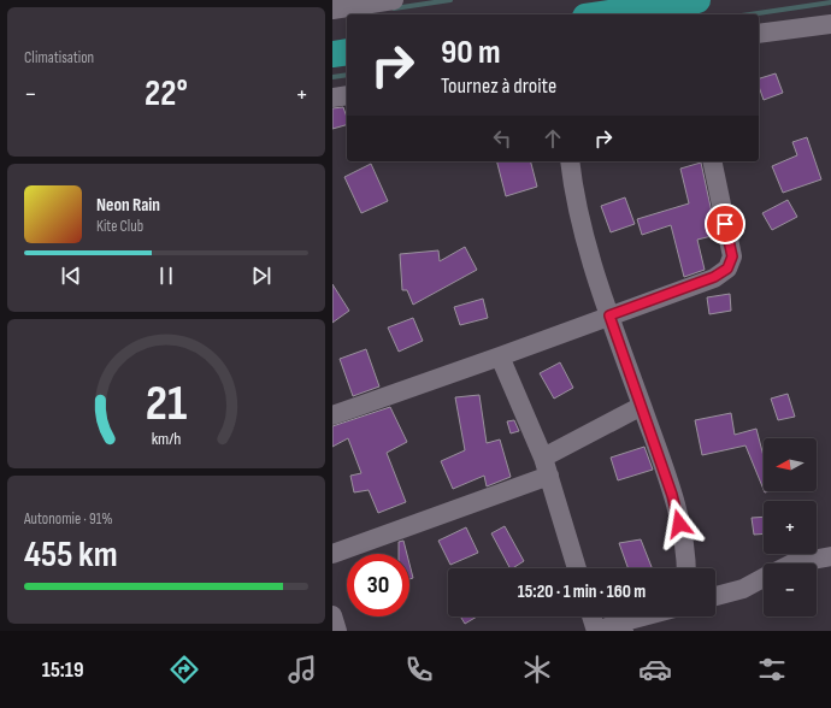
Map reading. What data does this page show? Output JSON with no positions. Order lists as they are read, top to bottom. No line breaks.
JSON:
{"north":"left","page":{"tile":["Climatisation",["Autonomie · 91%","455 km"]],"turn":["90 m","Tournez à droite"],"heat":["−","22°","+"],"song":["Neon Rain","Kite Club"],"map_buttons":["+","−"],"limit":"30","trip":"15:20 · 1 min · 160 m","tabs":"15:19","gauge":["21","km/h"]}}
